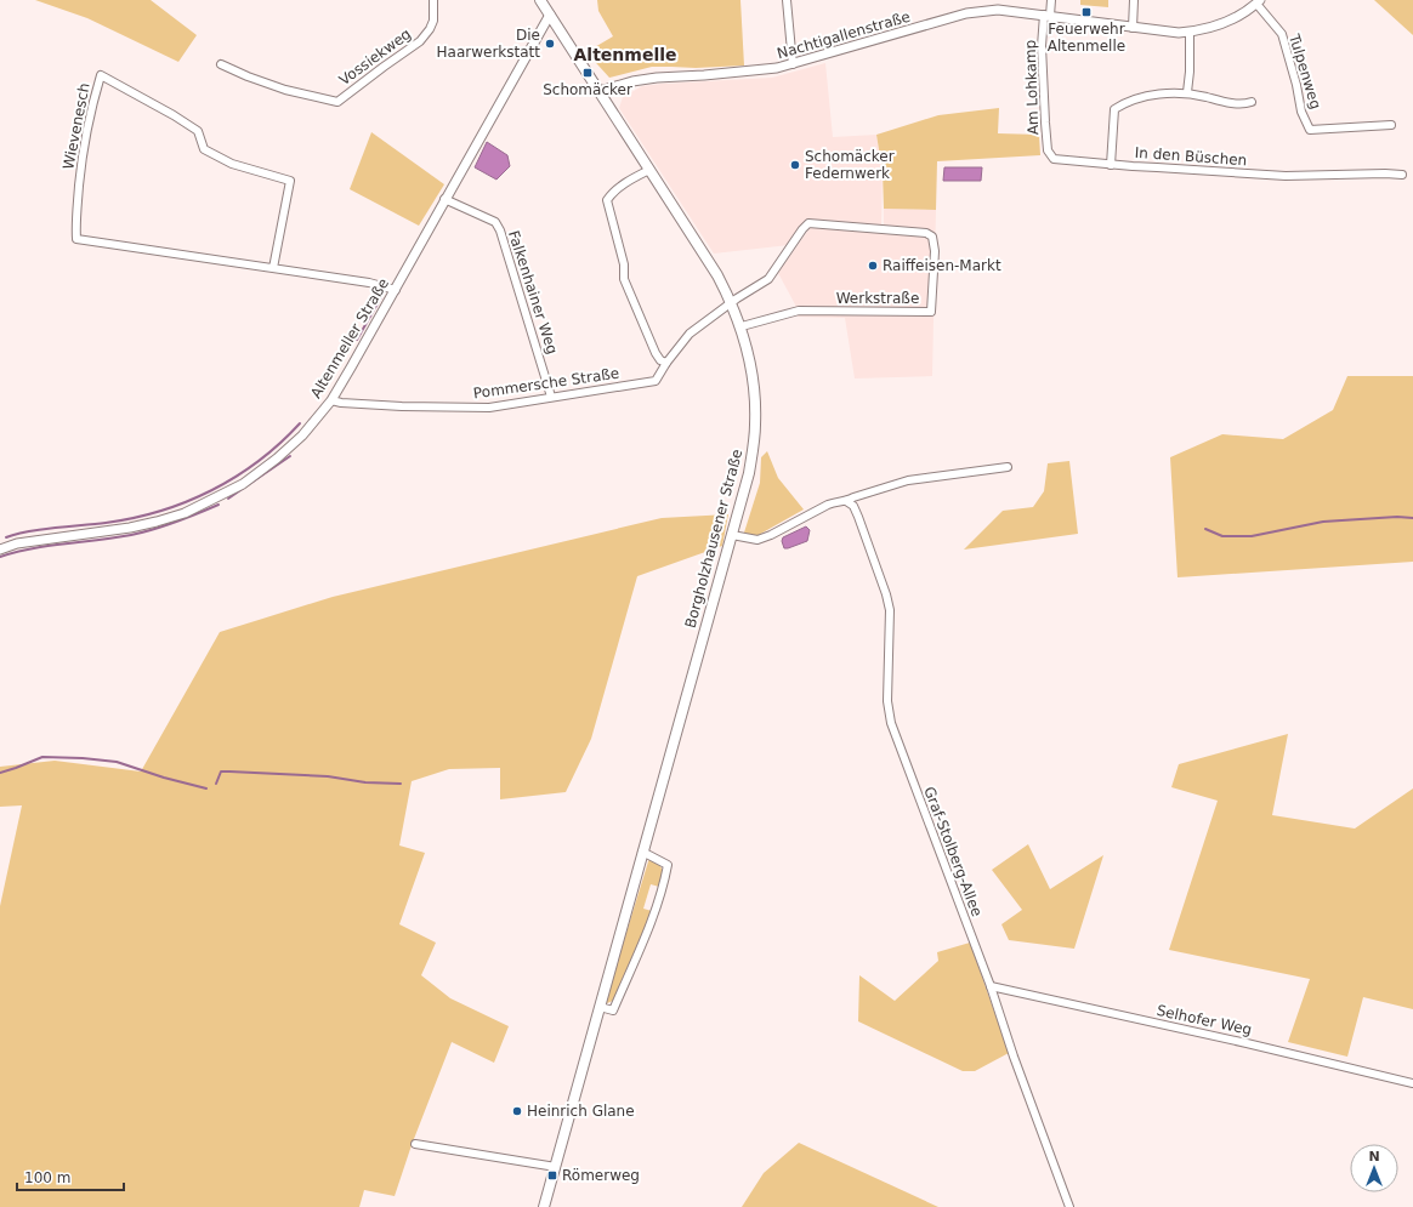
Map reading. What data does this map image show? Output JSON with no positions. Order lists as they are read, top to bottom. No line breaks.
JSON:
{"streets":{"main road":["Borgholzhausener Straße"],"street":["Nachtigallenstraße","Vossiekweg","Tulpenweg","Am Lohkamp","Wievenesch","In den Büschen","Falkenhainer Weg","Werkstraße","Altenmeller Straße","Pommersche Straße","Graf-Stolberg-Allee","Selhofer Weg"]},"crossings":[["Nachtigallenstraße","Tulpenweg"],["Nachtigallenstraße","Am Lohkamp"],["Nachtigallenstraße","Borgholzhausener Straße"],["Am Lohkamp","In den Büschen"],["Wievenesch","Altenmeller Straße"],["Falkenhainer Weg","Altenmeller Straße"],["Falkenhainer Weg","Pommersche Straße"],["Werkstraße","Pommersche Straße"],["Werkstraße","Borgholzhausener Straße"],["Altenmeller Straße","Pommersche Straße"],["Altenmeller Straße","Borgholzhausener Straße"],["Pommersche Straße","Borgholzhausener Straße"],["Graf-Stolberg-Allee","Selhofer Weg"]],"districts":["Altenmelle"],"places":{"transit":["Feuerwehr Altenmelle","Schomäcker","Römerweg"],"other":["Die Haarwerkstatt","Schomäcker Federnwerk","Raiffeisen-Markt","Heinrich Glane"]},"scale_bar":"100 m","north":"top"}
